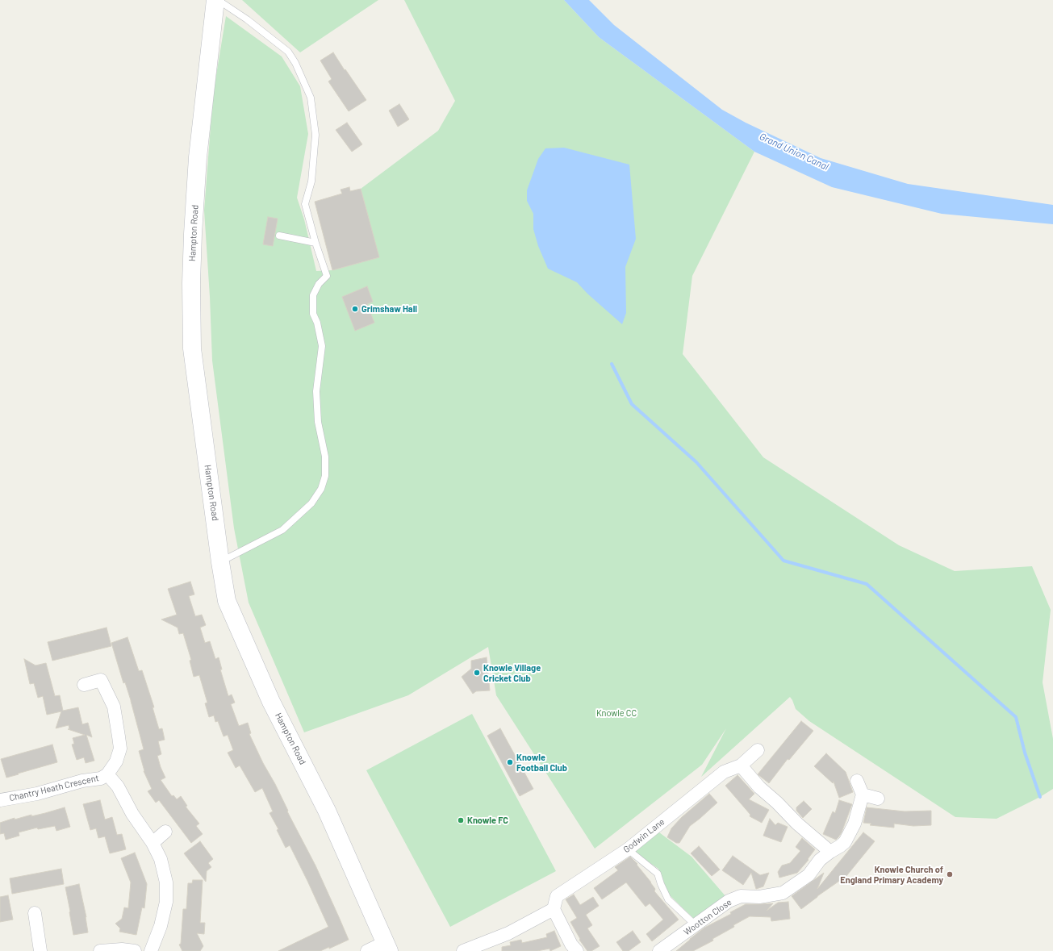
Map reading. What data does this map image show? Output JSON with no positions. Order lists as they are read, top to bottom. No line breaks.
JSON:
{"streets":{"street":["Hampton Road","Chantry Heath Crescent","Godwin Lane","Wootton Close"]},"water":["Grand Union Canal"],"parks":["Knowle CC"],"places":["Grimshaw Hall","Knowle Village Cricket Club","Knowle Football Club","Knowle FC","Knowle Church of England Primary Academy"]}
